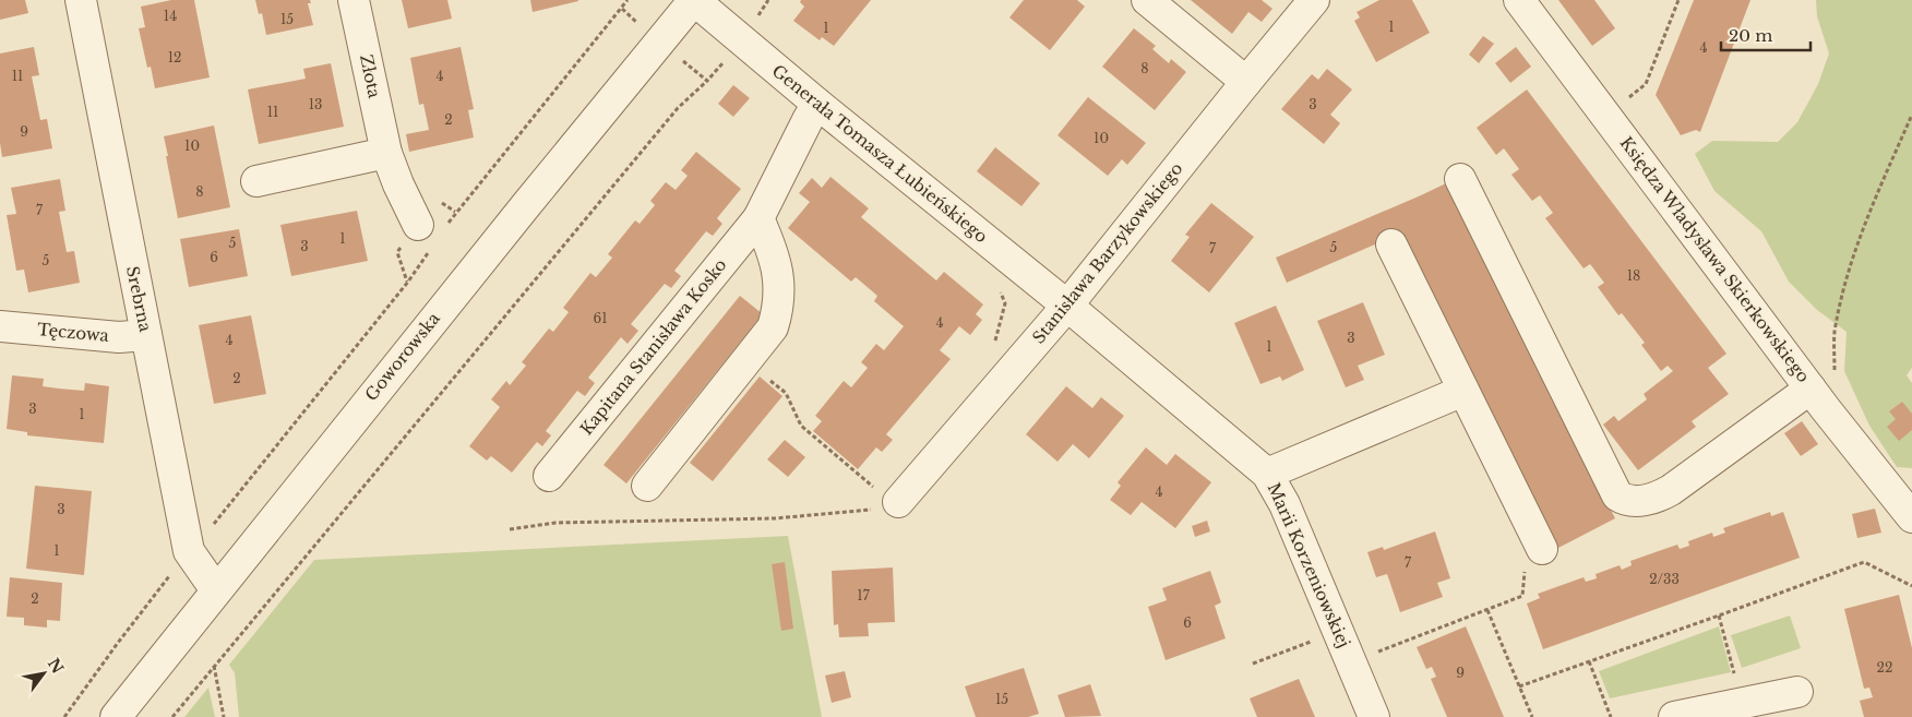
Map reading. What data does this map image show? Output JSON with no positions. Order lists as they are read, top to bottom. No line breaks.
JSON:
{"streets":{"street":["Złota","Generała Tomasza Łubieńskiego","Stanisława Barzykowskiego","Księdza Władysława Skierkowskiego","Srebrna","Tęczowa","Kapitana Stanisława Kosko","Goworowska","Marii Korzeniowskiej"]},"crossings":[["Generała Tomasza Łubieńskiego","Stanisława Barzykowskiego"],["Generała Tomasza Łubieńskiego","Kapitana Stanisława Kosko"],["Generała Tomasza Łubieńskiego","Goworowska"],["Generała Tomasza Łubieńskiego","Marii Korzeniowskiej"],["Stanisława Barzykowskiego","Marii Korzeniowskiej"],["Srebrna","Tęczowa"],["Srebrna","Goworowska"]],"house_numbers":["14","15","1","1","4","12","8","11","4","13","3","11","2","9","10","10","8","7","1","5","3","5","7","6","5","18","61","4","3","4","1","2","3","1","4","3","1","7","2/33","17","2","6","22","9","15"],"scale_bar":"20 m","north":"top right"}
